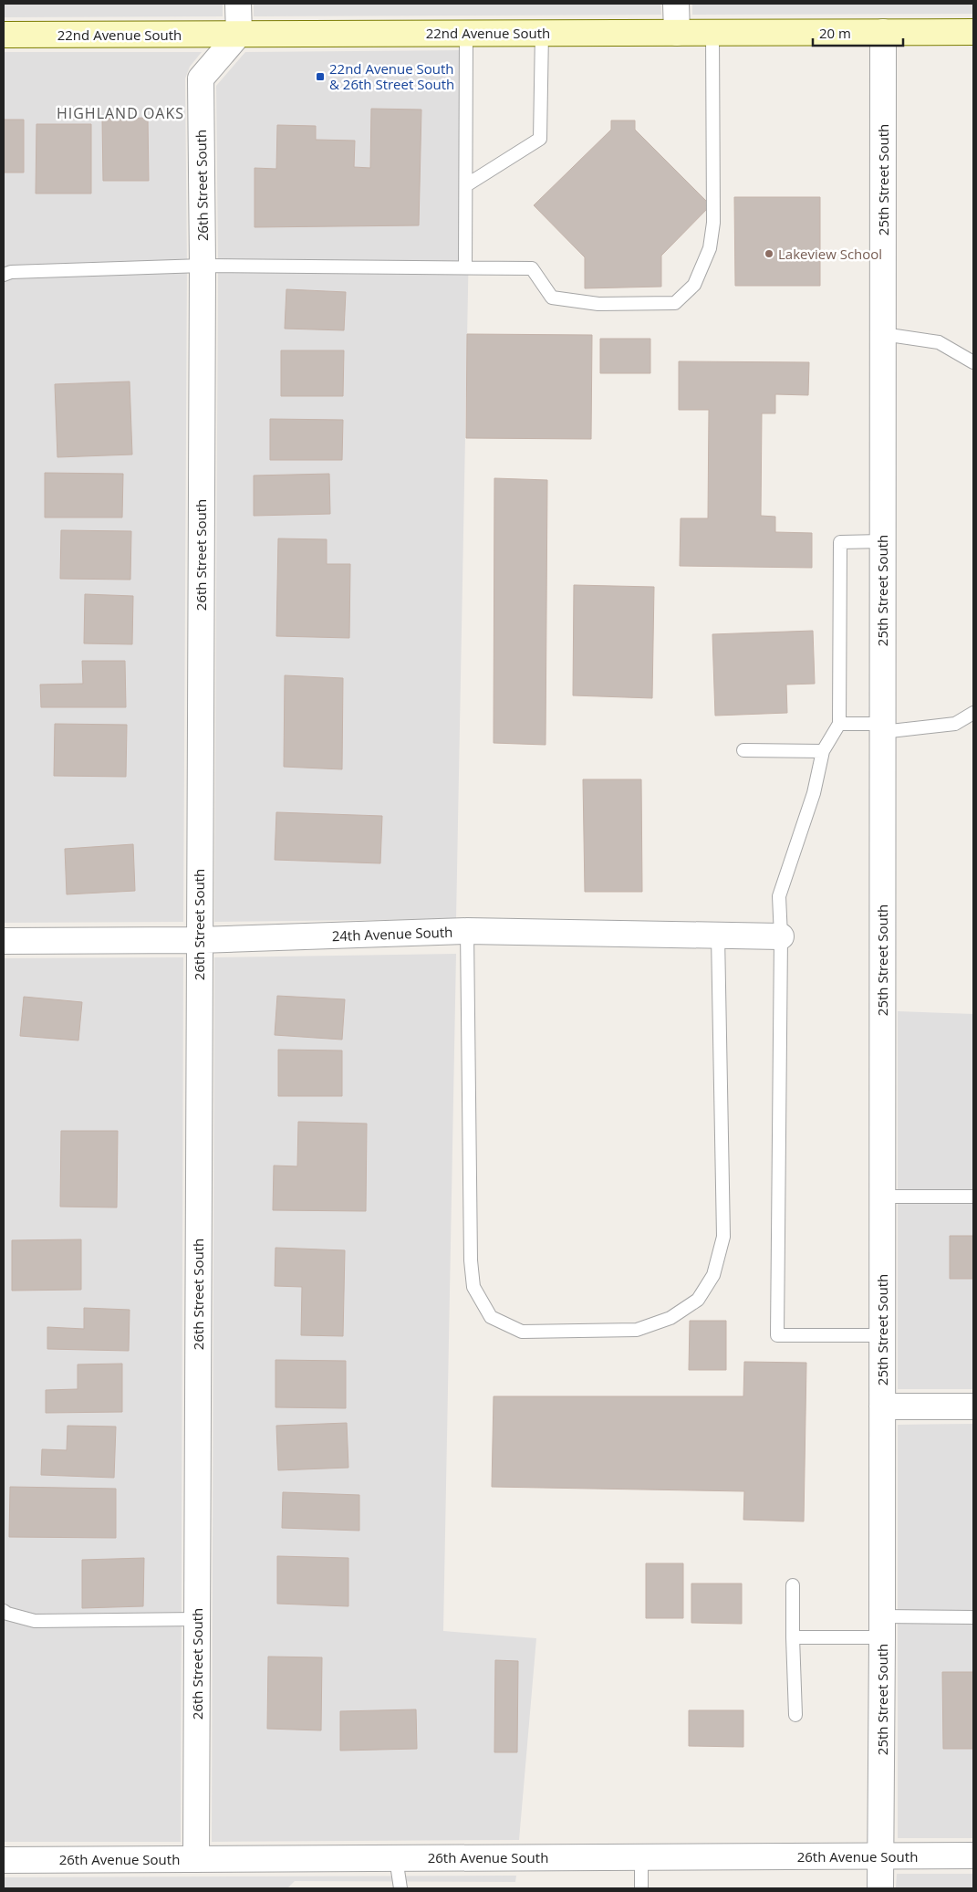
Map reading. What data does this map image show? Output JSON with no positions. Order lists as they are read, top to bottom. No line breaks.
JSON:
{"streets":{"main road":["22nd Avenue South"],"street":["25th Street South","26th Street South","24th Avenue South","26th Avenue South"]},"crossings":[["22nd Avenue South","25th Street South"],["22nd Avenue South","26th Street South"],["25th Street South","26th Avenue South"],["26th Street South","24th Avenue South"],["26th Street South","26th Avenue South"]],"districts":["HIGHLAND OAKS"],"places":{"transit":["22nd Avenue South & 26th Street South"],"other":["Lakeview School"]},"scale_bar":"20 m"}
